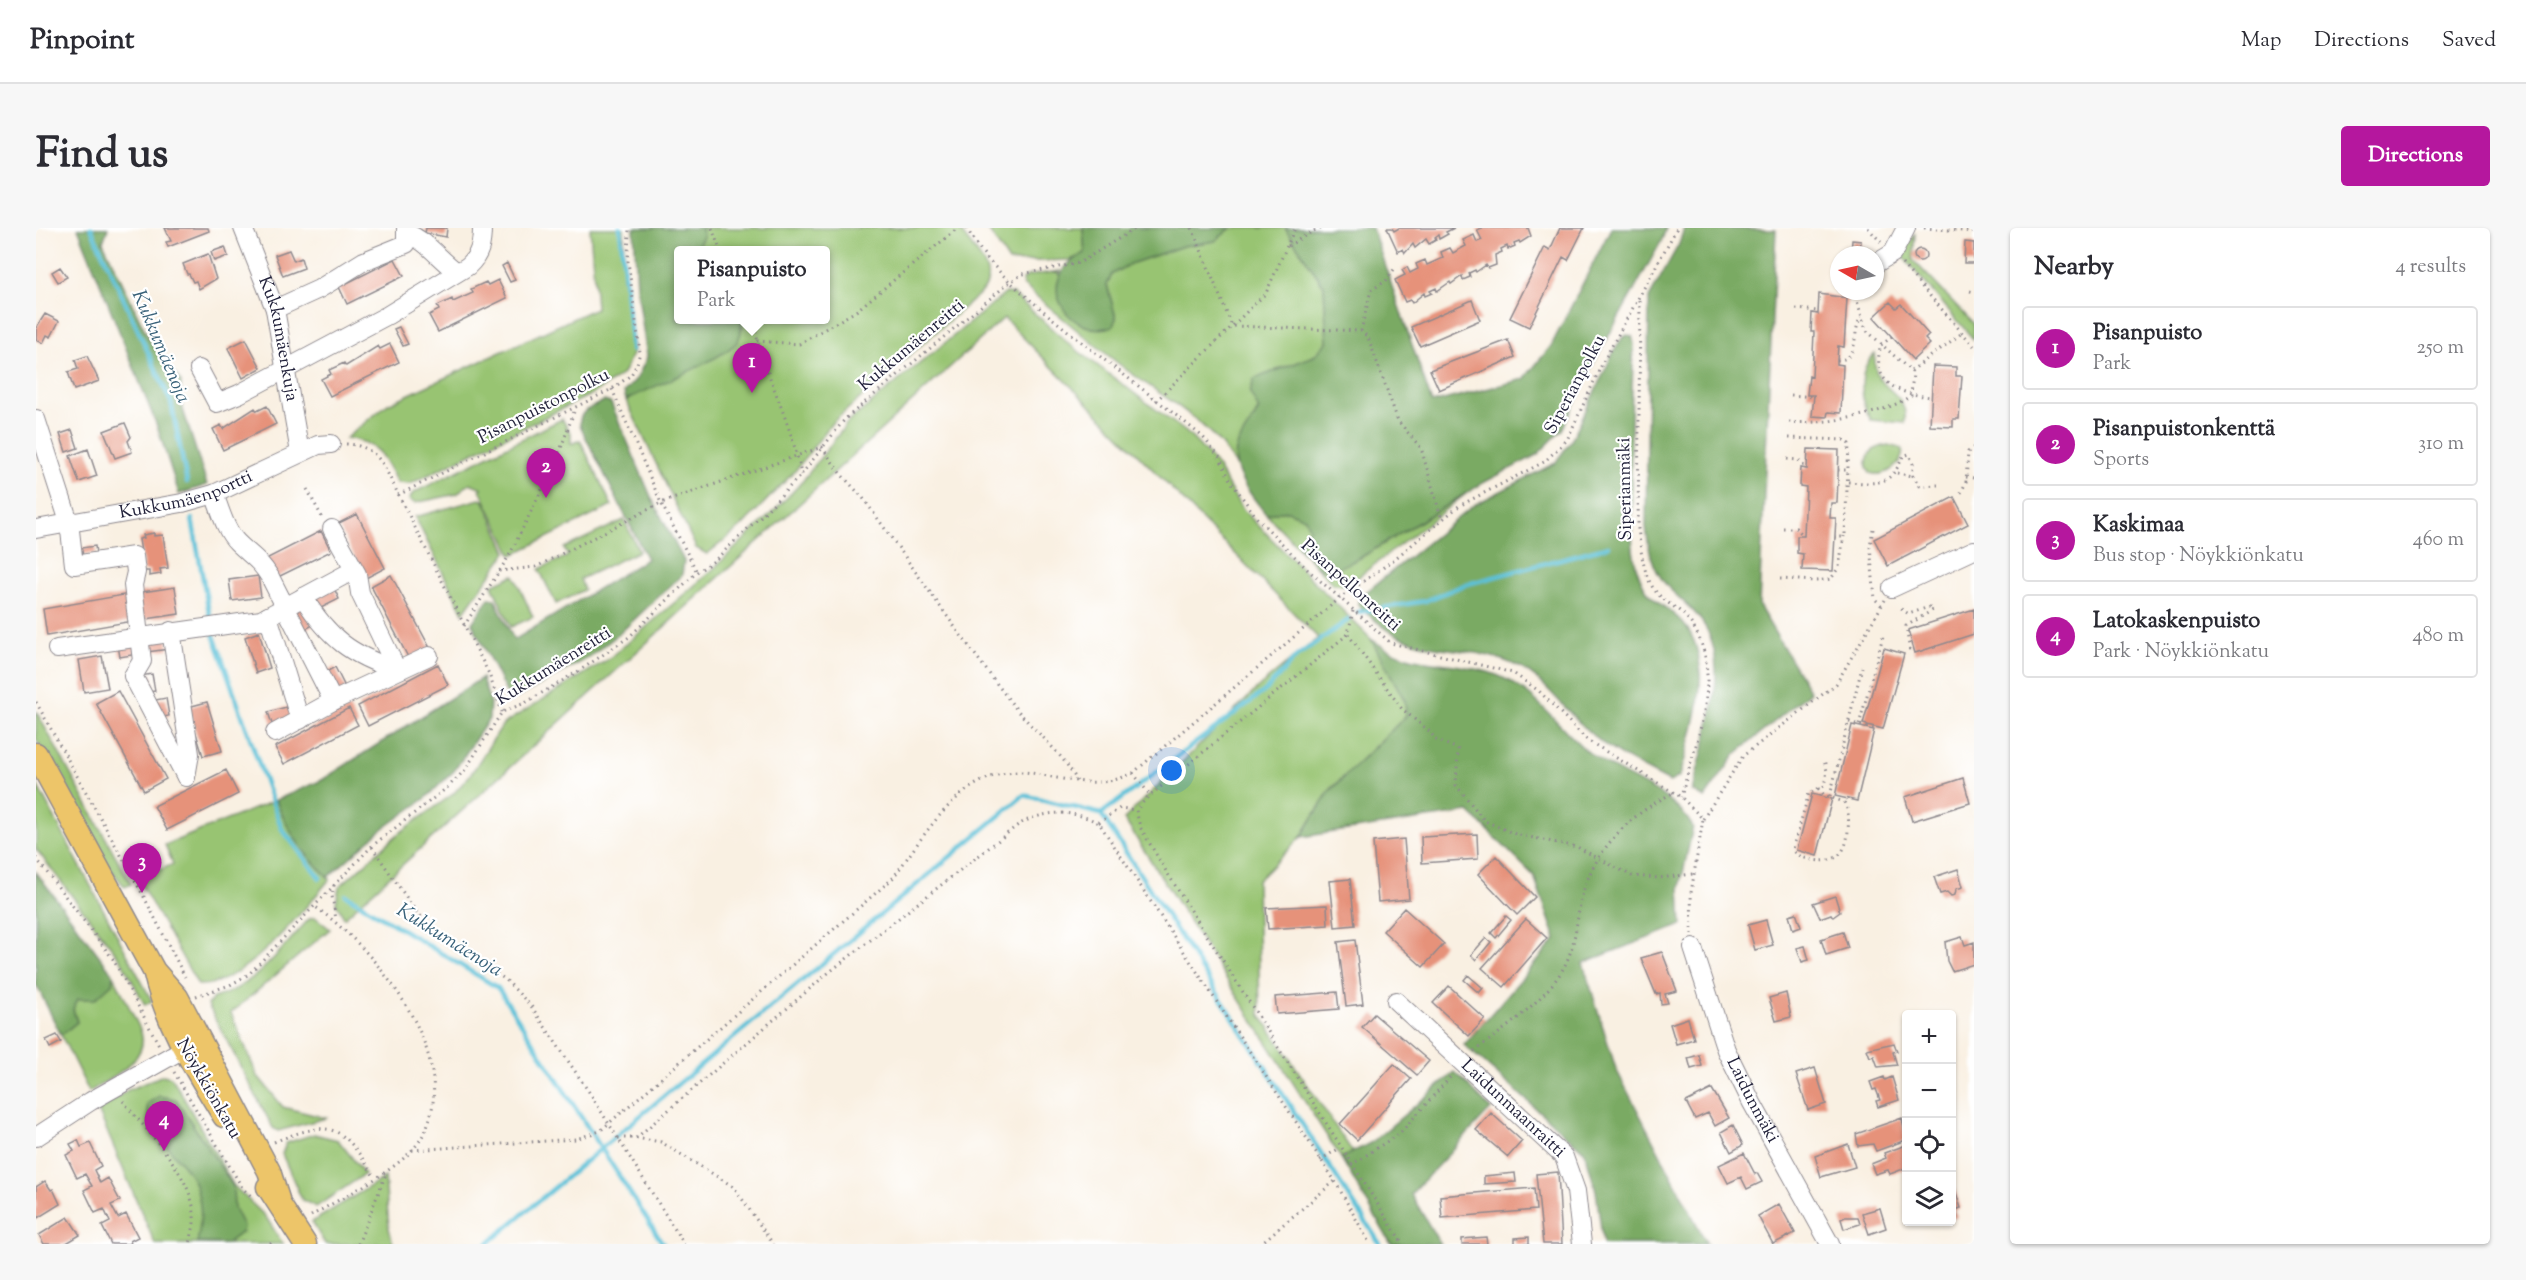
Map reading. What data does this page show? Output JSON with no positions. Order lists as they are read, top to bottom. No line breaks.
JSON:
{"streets":{"main road":["Nöykkiönkatu"],"street":["Kukkumäenkuja","Kukkumäenportti","Laidunmäki","Laidunmaanraitti"],"path":["Kukkumäenreitti","Siperianpolku","Pisanpuistonpolku","Siperianmäki","Pisanpellonreitti"]},"crossings":[["Kukkumäenkuja","Kukkumäenportti"],["Kukkumäenreitti","Pisanpellonreitti"],["Siperianpolku","Siperianmäki"],["Siperianpolku","Pisanpellonreitti"],["Siperianmäki","Pisanpellonreitti"]],"water":["Kukkumäenoja"],"north":"left","page":{"header":"Pinpoint","nav":["Map","Directions","Saved"],"title":"Find us","buttons":"Directions","heading":["Nearby","4 results"],"popup":["Pisanpuisto","Park"],"list":[{"mark":"1","name":"Pisanpuisto","note":"Park","value":"250 m"},{"mark":"2","name":"Pisanpuistonkenttä","note":"Sports","value":"310 m"},{"mark":"3","name":"Kaskimaa","note":"Bus stop · Nöykkiönkatu","value":"460 m"},{"mark":"4","name":"Latokaskenpuisto","note":"Park · Nöykkiönkatu","value":"480 m"}],"pins":["1","2","3","4"],"map_buttons":["+","−"]}}
